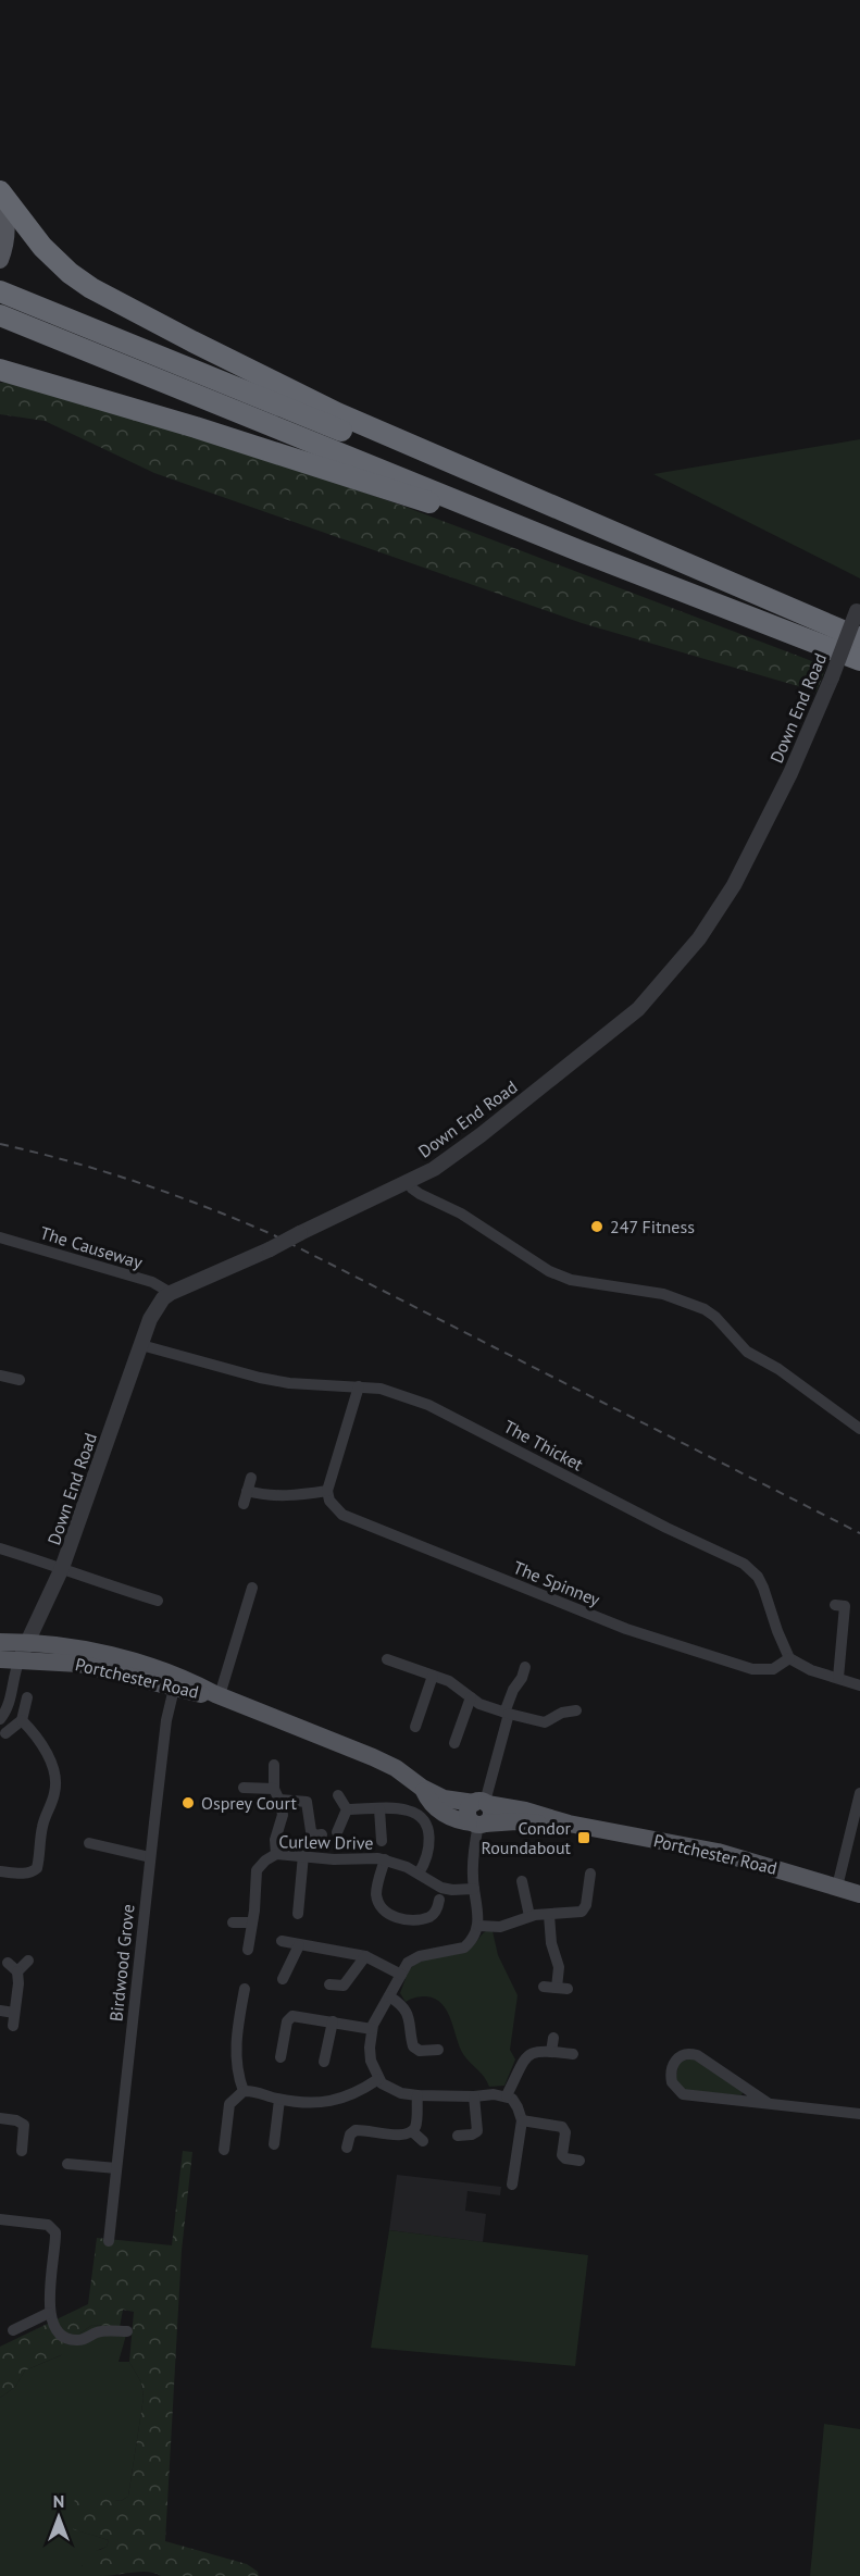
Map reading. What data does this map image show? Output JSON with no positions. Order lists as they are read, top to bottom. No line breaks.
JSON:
{"streets":{"main road":["Portchester Road"],"street":["Down End Road","The Causeway","The Thicket","The Spinney","Curlew Drive","Birdwood Grove"]},"crossings":[["Down End Road","The Causeway"],["Down End Road","The Thicket"],["Down End Road","Portchester Road"],["The Thicket","The Spinney"],["Portchester Road","Birdwood Grove"]],"places":{"other":["247 Fitness","Osprey Court"],"transit":["Condor Roundabout"]},"north":"top"}
